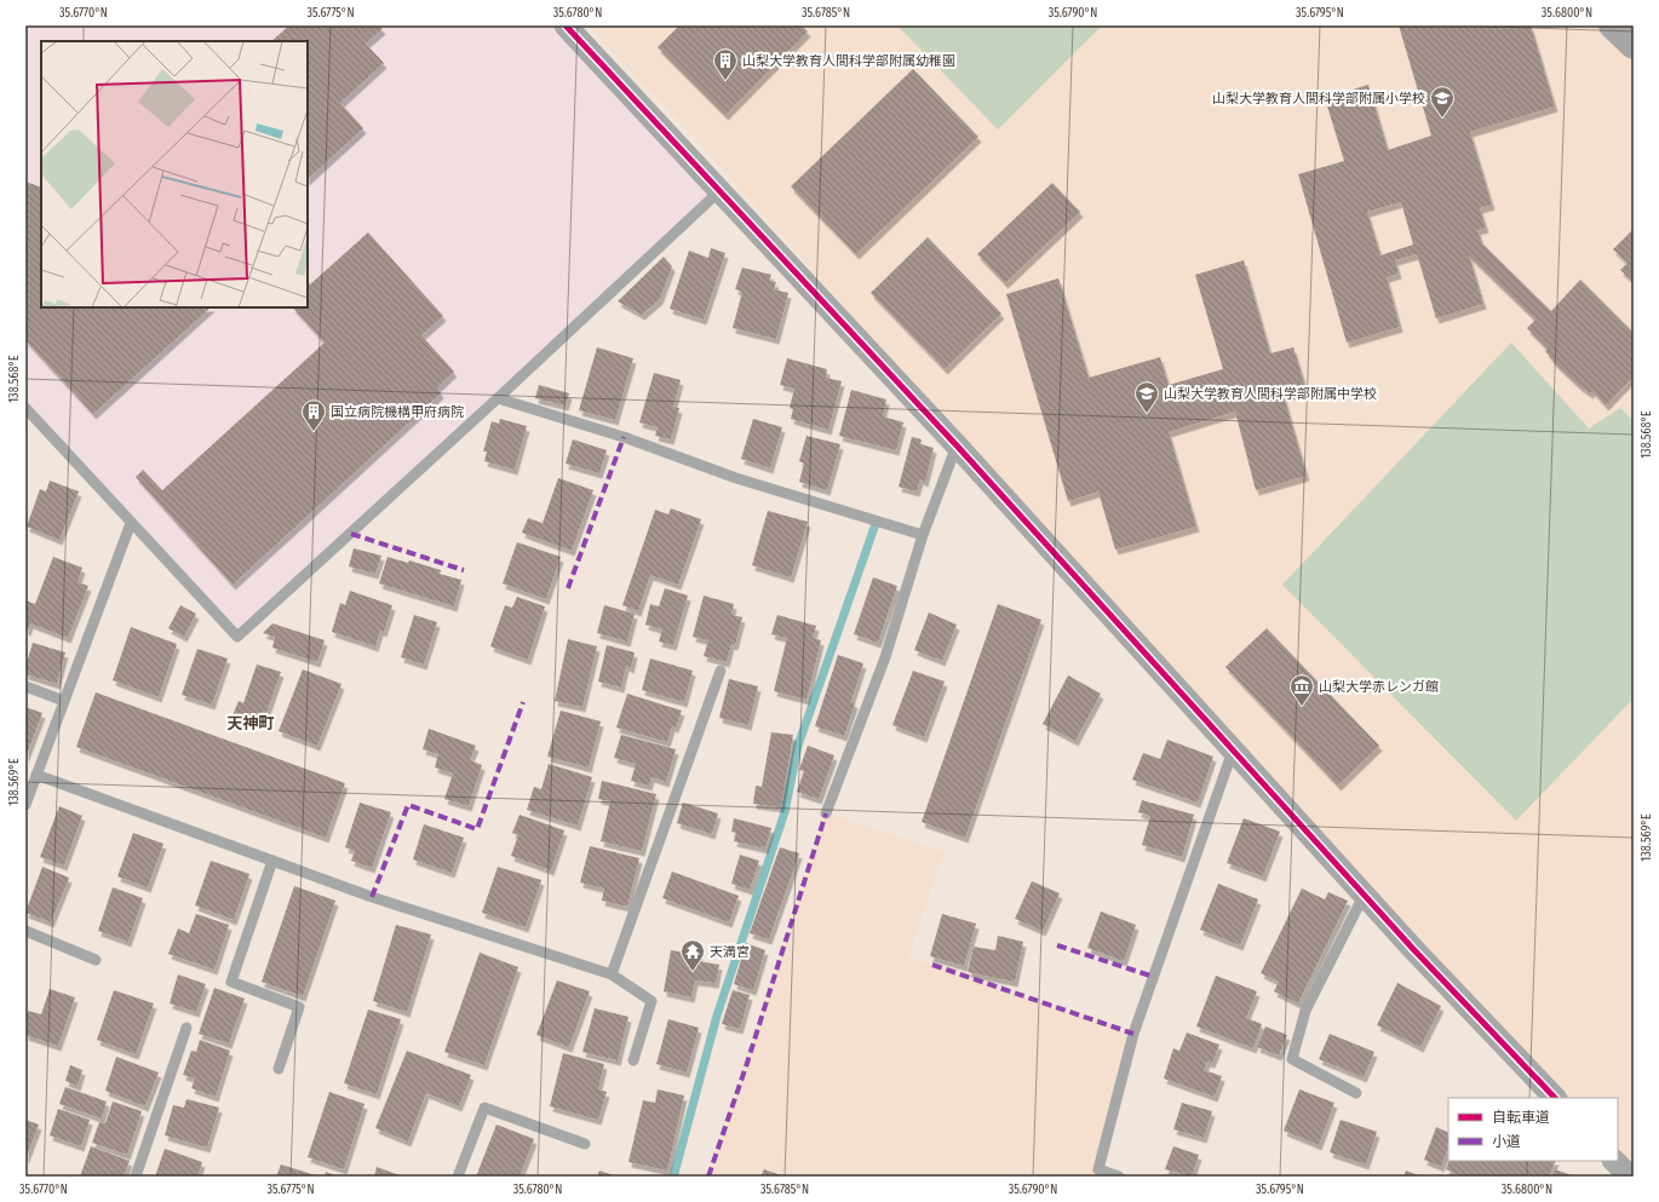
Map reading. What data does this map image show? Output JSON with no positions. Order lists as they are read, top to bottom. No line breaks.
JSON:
{"districts":["天神町"],"places":{"building":["山梨大学教育人間科学部附属幼稚園","国立病院機構甲府病院"],"school or university":["山梨大学教育人間科学部附属小学校","山梨大学教育人間科学部附属中学校"],"museum":["山梨大学赤レンガ館"],"temple":["天満宮"]},"legend":["自転車道","小道"],"coordinates":["35.6770°N","35.6775°N","35.6780°N","35.6785°N","35.6790°N","35.6795°N","35.6800°N","138.568°E","138.569°E"]}
